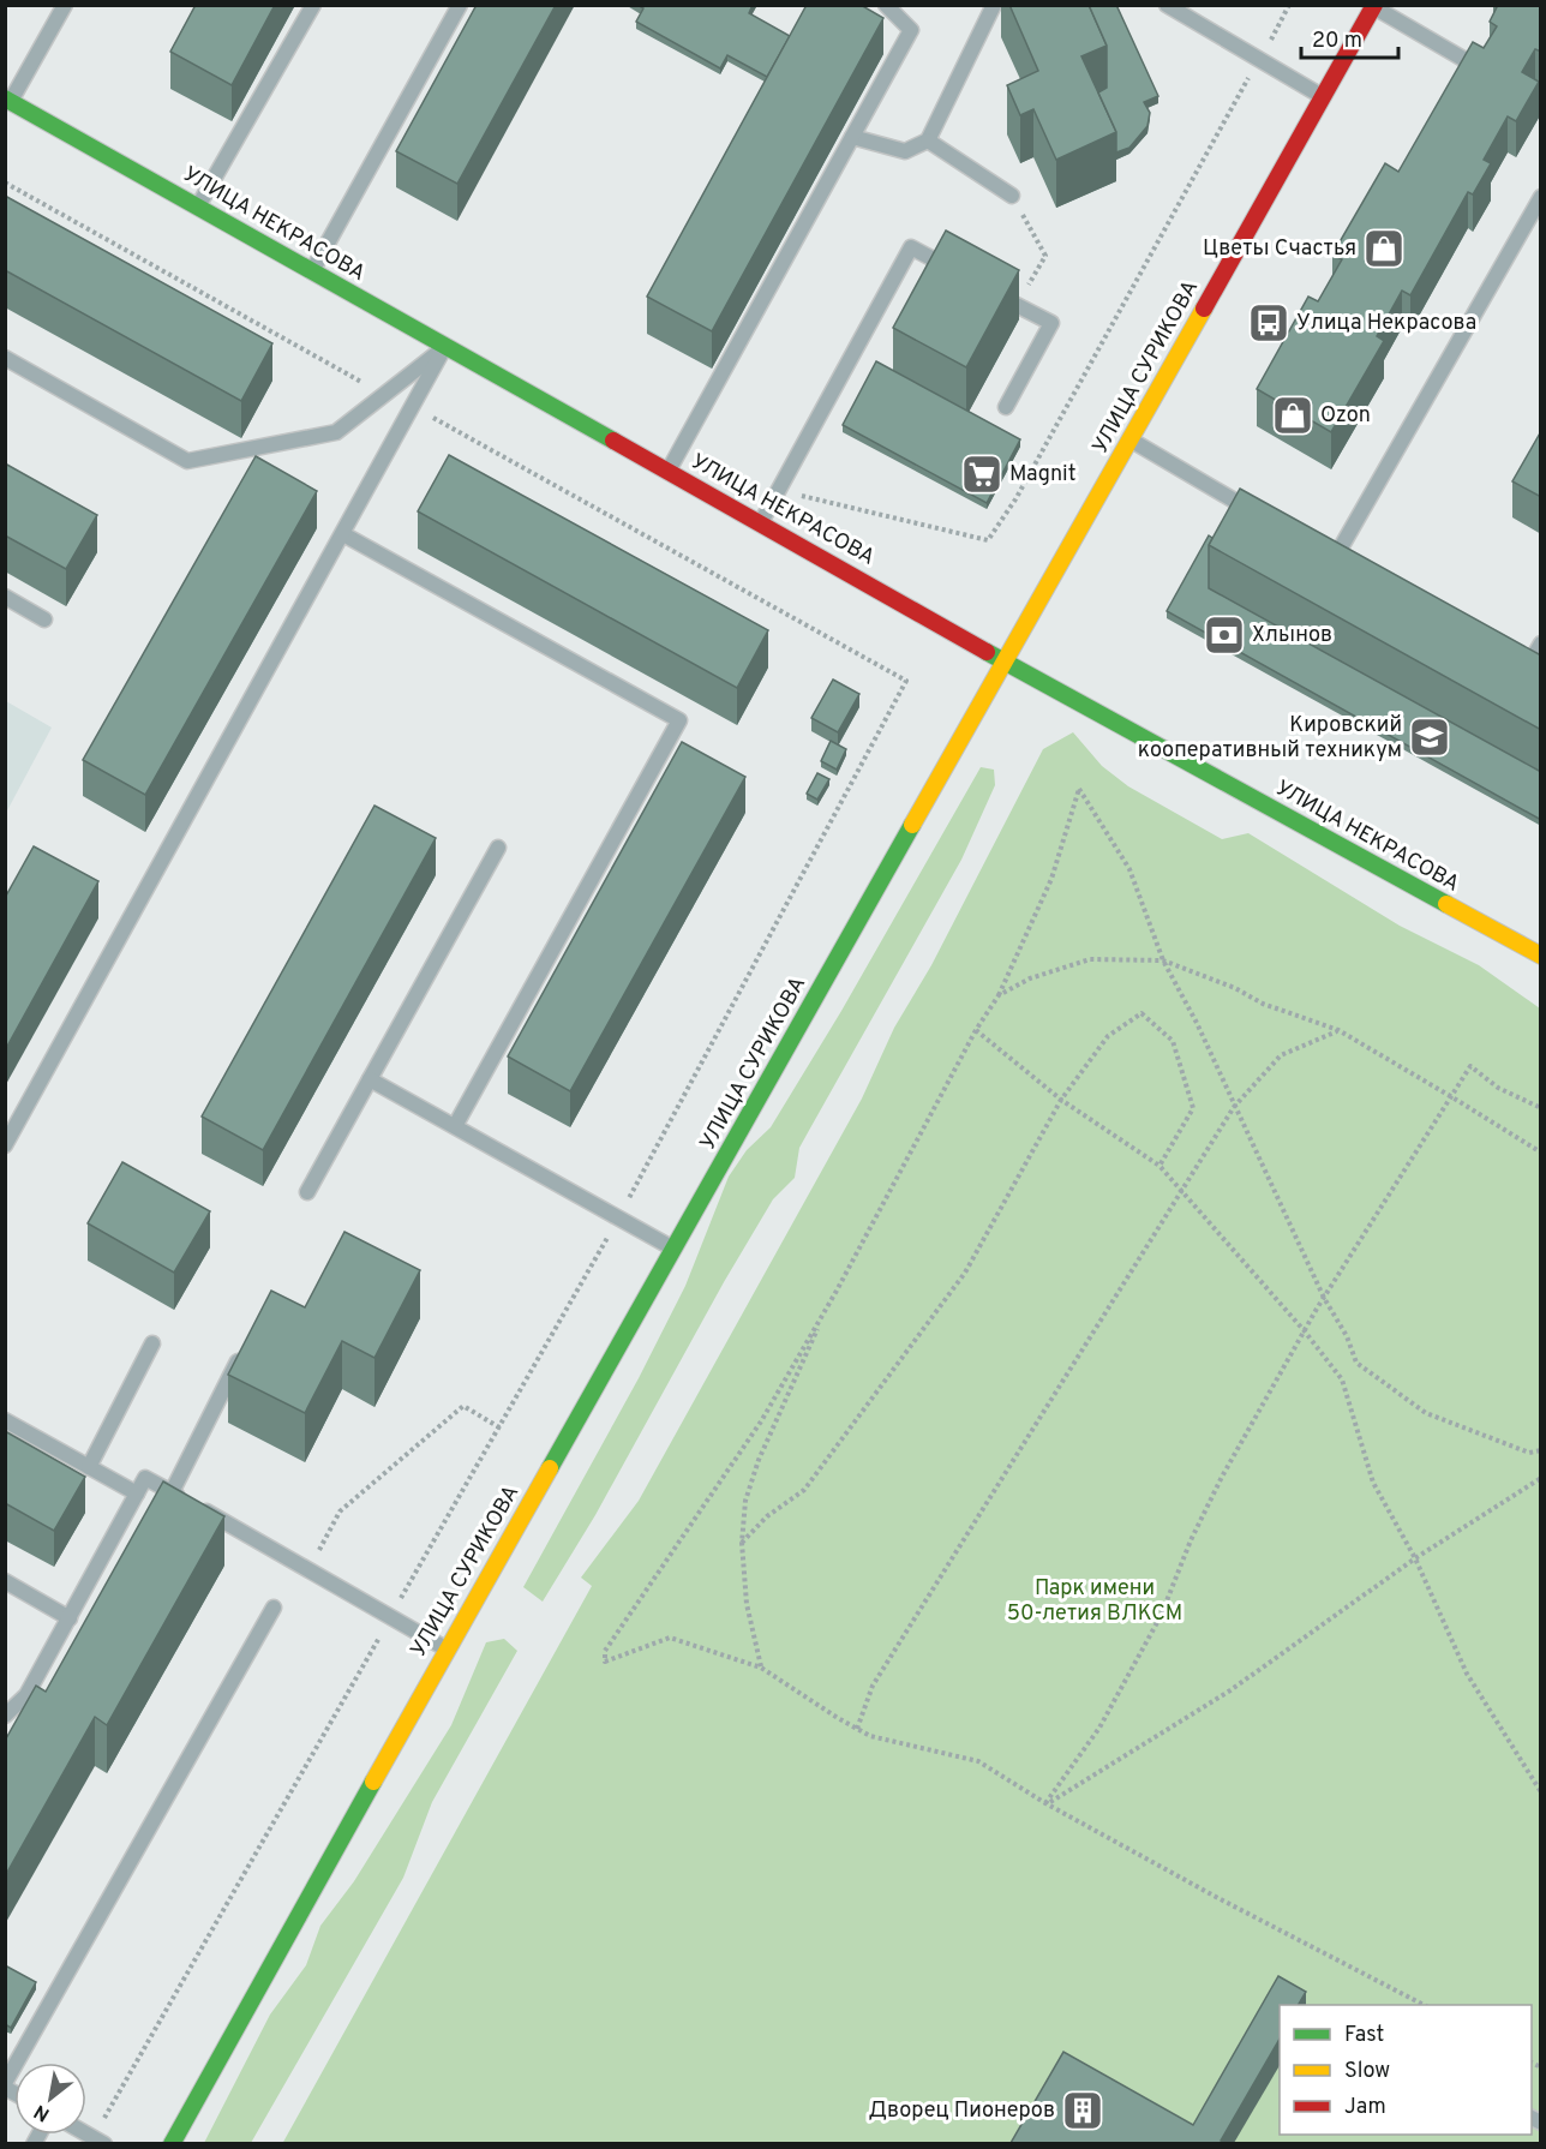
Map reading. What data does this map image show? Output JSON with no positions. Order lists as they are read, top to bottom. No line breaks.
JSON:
{"streets":{"street":["УЛИЦА НЕКРАСОВА","УЛИЦА СУРИКОВА"]},"crossings":[["УЛИЦА НЕКРАСОВА","УЛИЦА СУРИКОВА"]],"parks":["Парк имени 50-летия ВЛКСМ"],"places":{"shop":["Цветы Счастья","Ozon"],"bus stop":["Улица Некрасова"],"supermarket":["Magnit"],"bank":["Хлынов"],"school or university":["Кировский кооперативный техникум"],"building":["Дворец Пионеров"]},"legend":["Fast","Slow","Jam"],"scale_bar":"20 m","north":"bottom left"}
